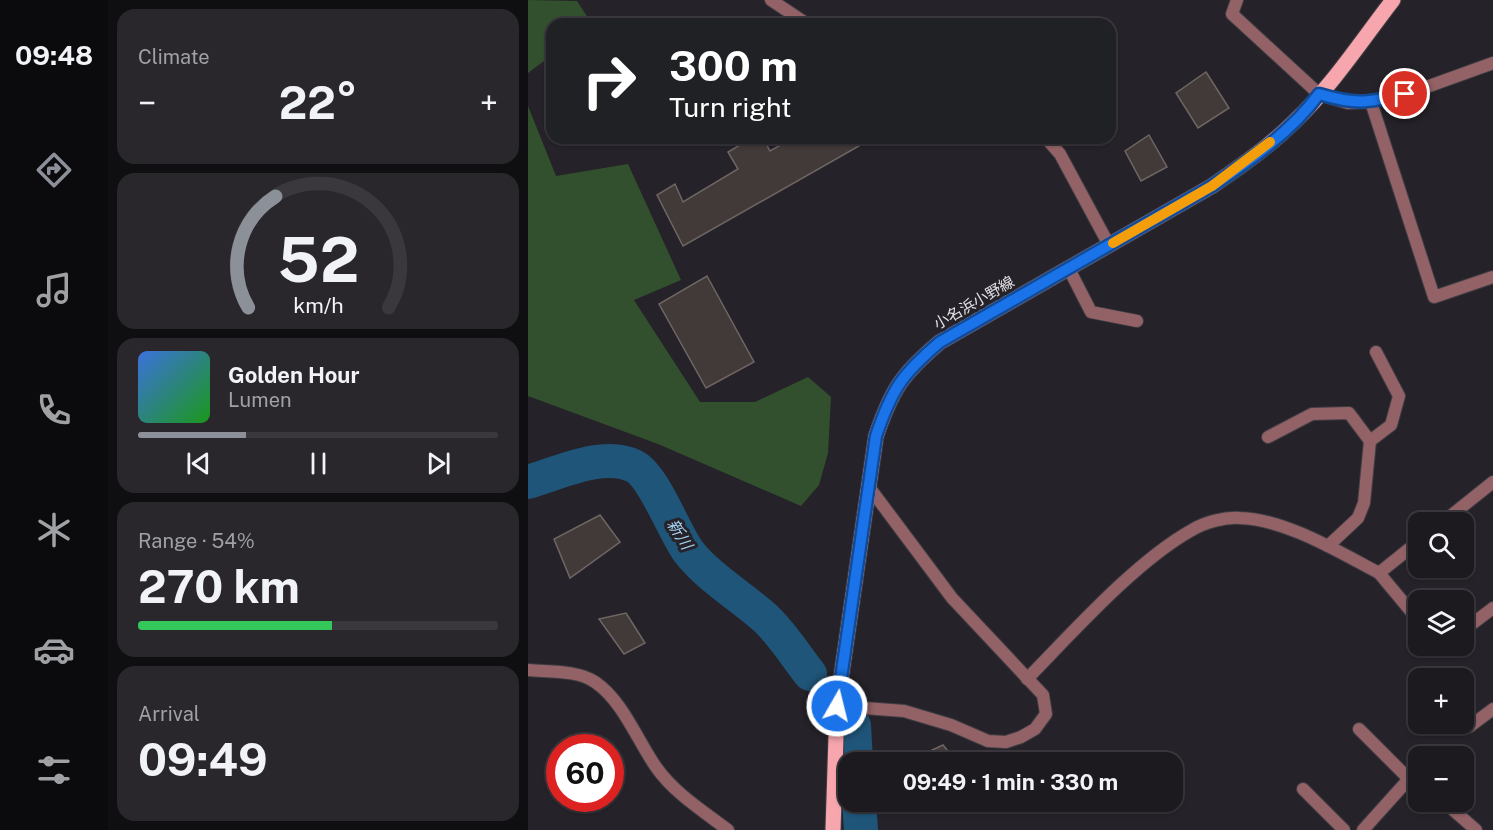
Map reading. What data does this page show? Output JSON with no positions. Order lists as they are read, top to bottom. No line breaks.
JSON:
{"streets":{"main road":["小名浜小野線"]},"water":["新川"],"page":{"tabs":"09:48","tile":["Climate",["Range · 54%","270 km"],["Arrival","09:49"]],"turn":["300 m","Turn right"],"heat":["−","22°","+"],"song":["Golden Hour","Lumen"],"map_buttons":["+","−"],"limit":"60","trip":"09:49 · 1 min · 330 m","gauge":["52","km/h"]}}
